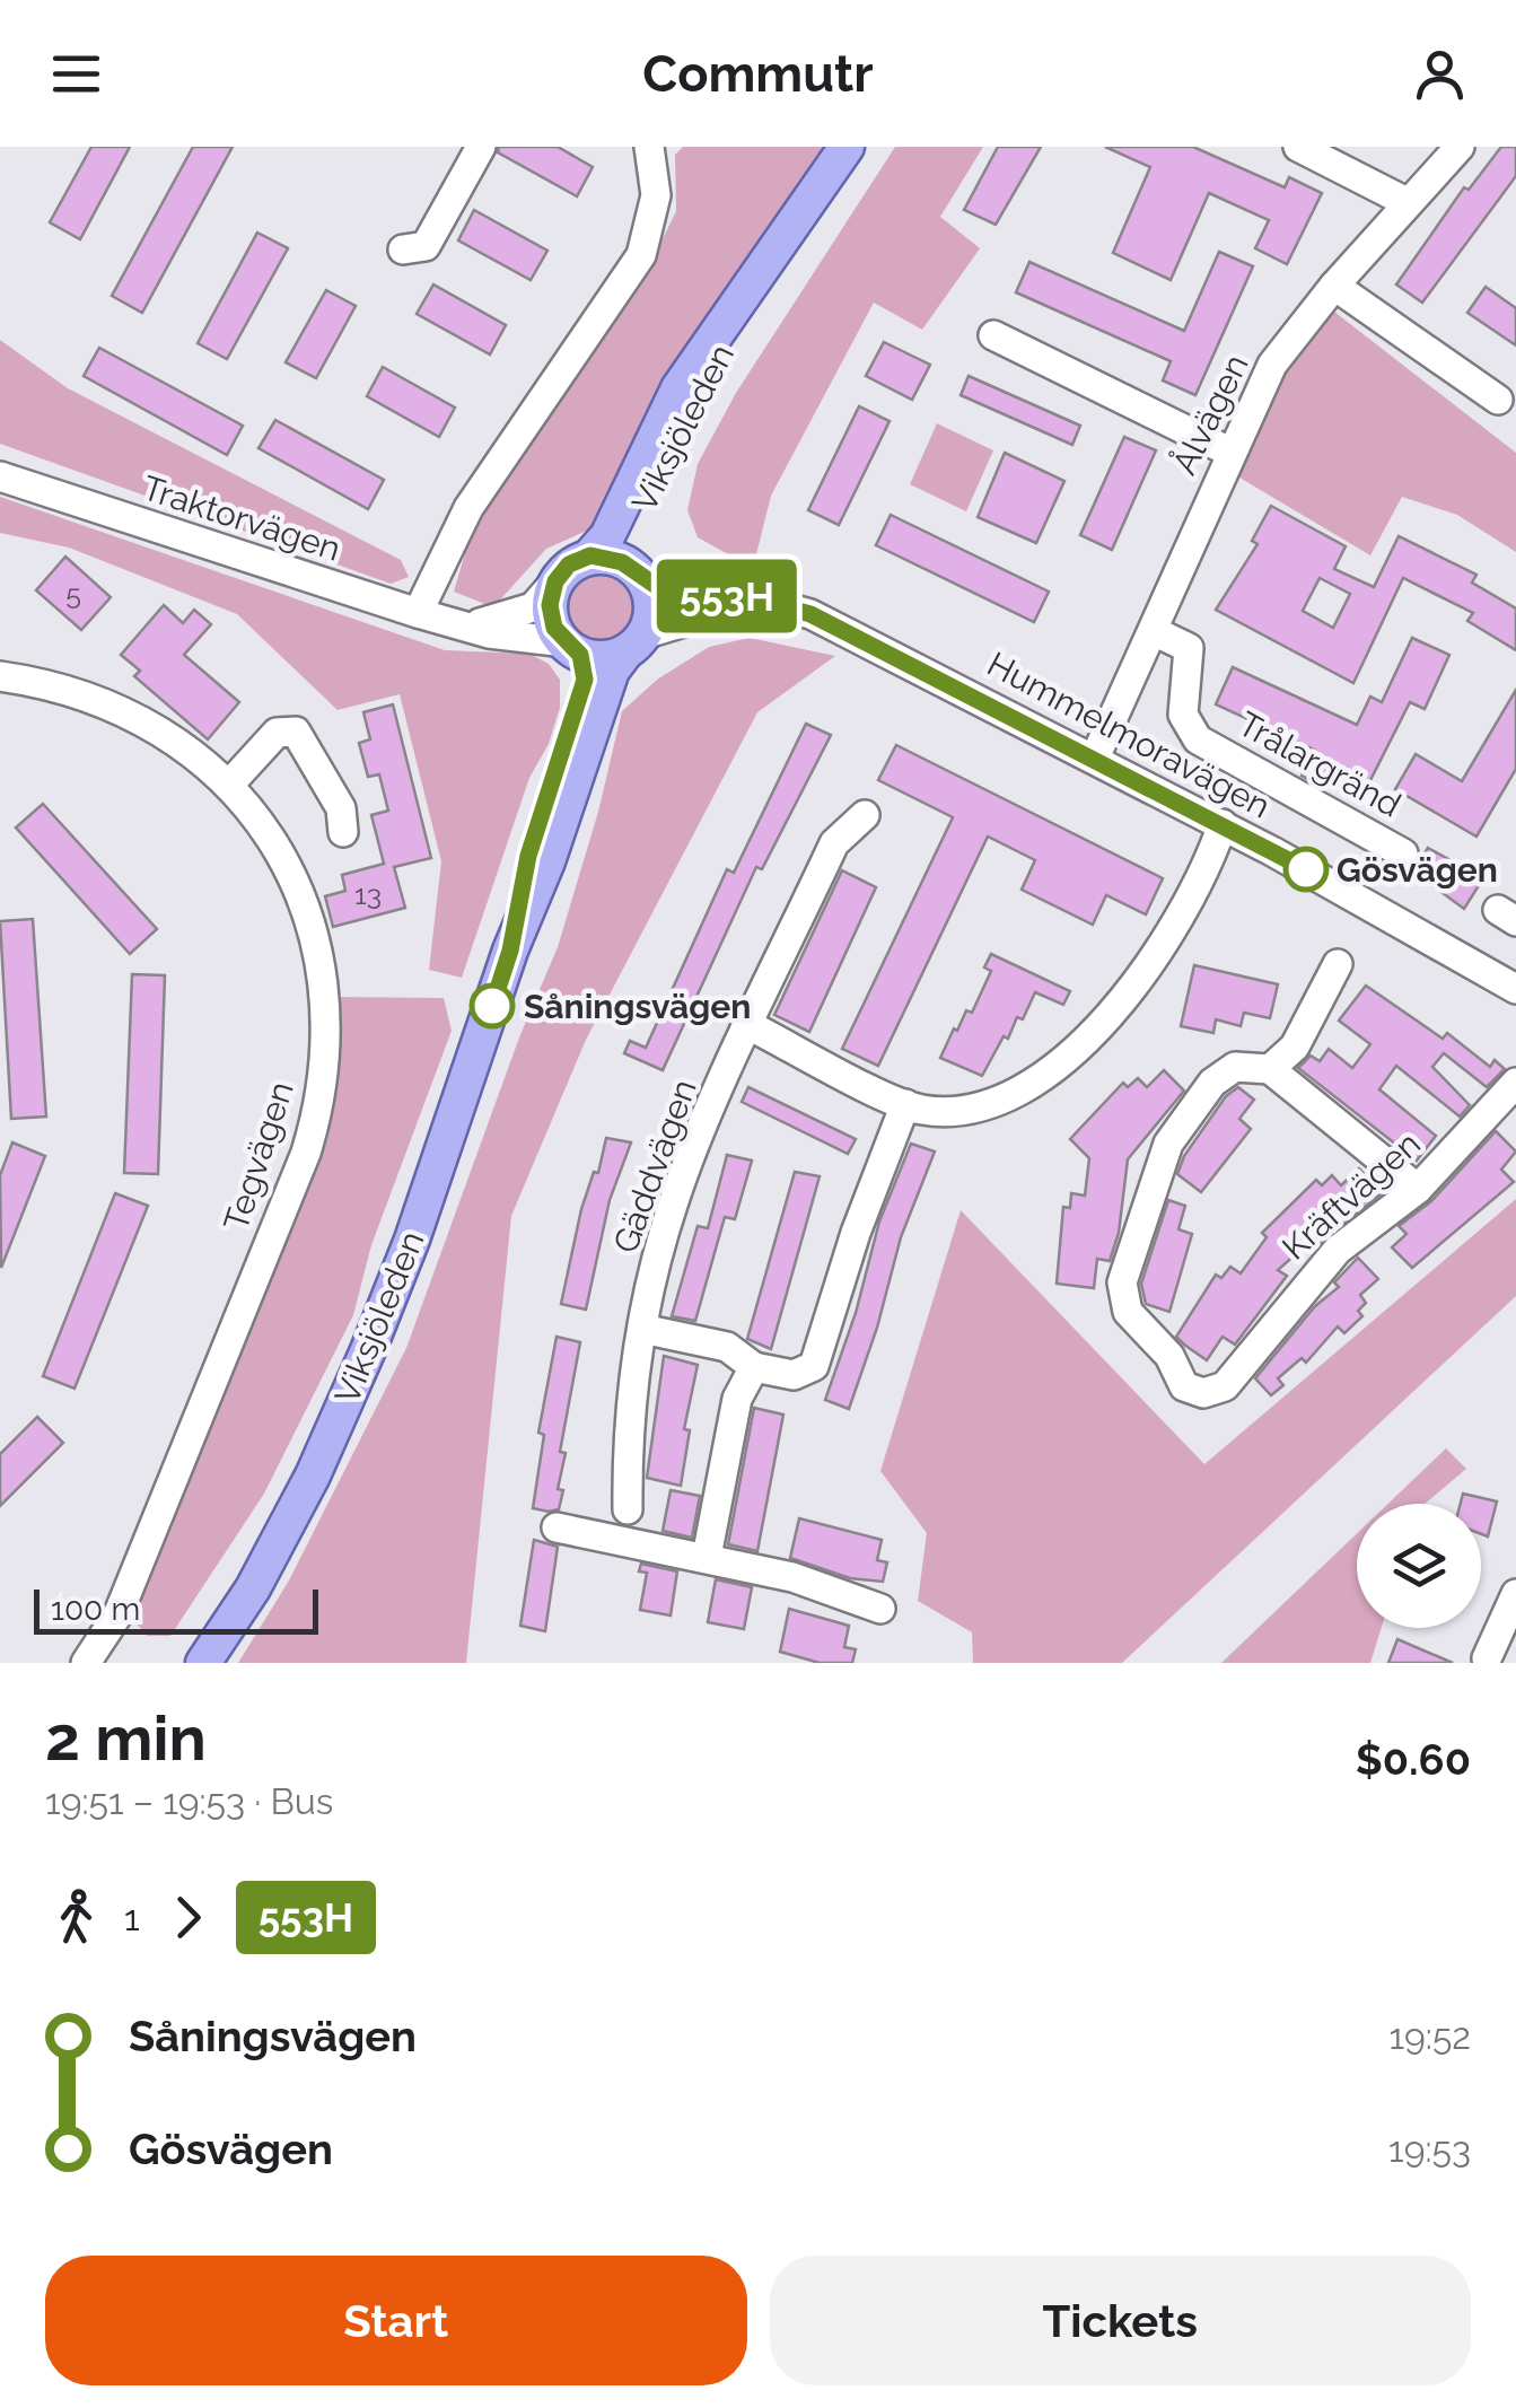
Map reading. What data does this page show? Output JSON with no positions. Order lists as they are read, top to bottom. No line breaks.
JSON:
{"streets":{"main road":["Viksjöleden"],"street":["Ålvägen","Traktorvägen","Hummelmoravägen","Trålargränd","Tegvägen","Gäddvägen","Kräftvägen"]},"crossings":[["Ålvägen","Hummelmoravägen"],["Ålvägen","Trålargränd"],["Viksjöleden","Traktorvägen"],["Viksjöleden","Hummelmoravägen"],["Traktorvägen","Hummelmoravägen"]],"places":["Gösvägen","Såningsvägen"],"lines":["bus line 553H"],"house_numbers":["5","13"],"scale_bar":"100 m","page":{"header":"Commutr","on_map":"553H","scale":"100 m","heading":["2 min","19:51 – 19:53 · Bus","$0.60"],"legs":["1","553H"],"list":[{"name":"Såningsvägen","value":"19:52"},{"name":"Gösvägen","value":"19:53"}],"buttons":["Start","Tickets"]}}
